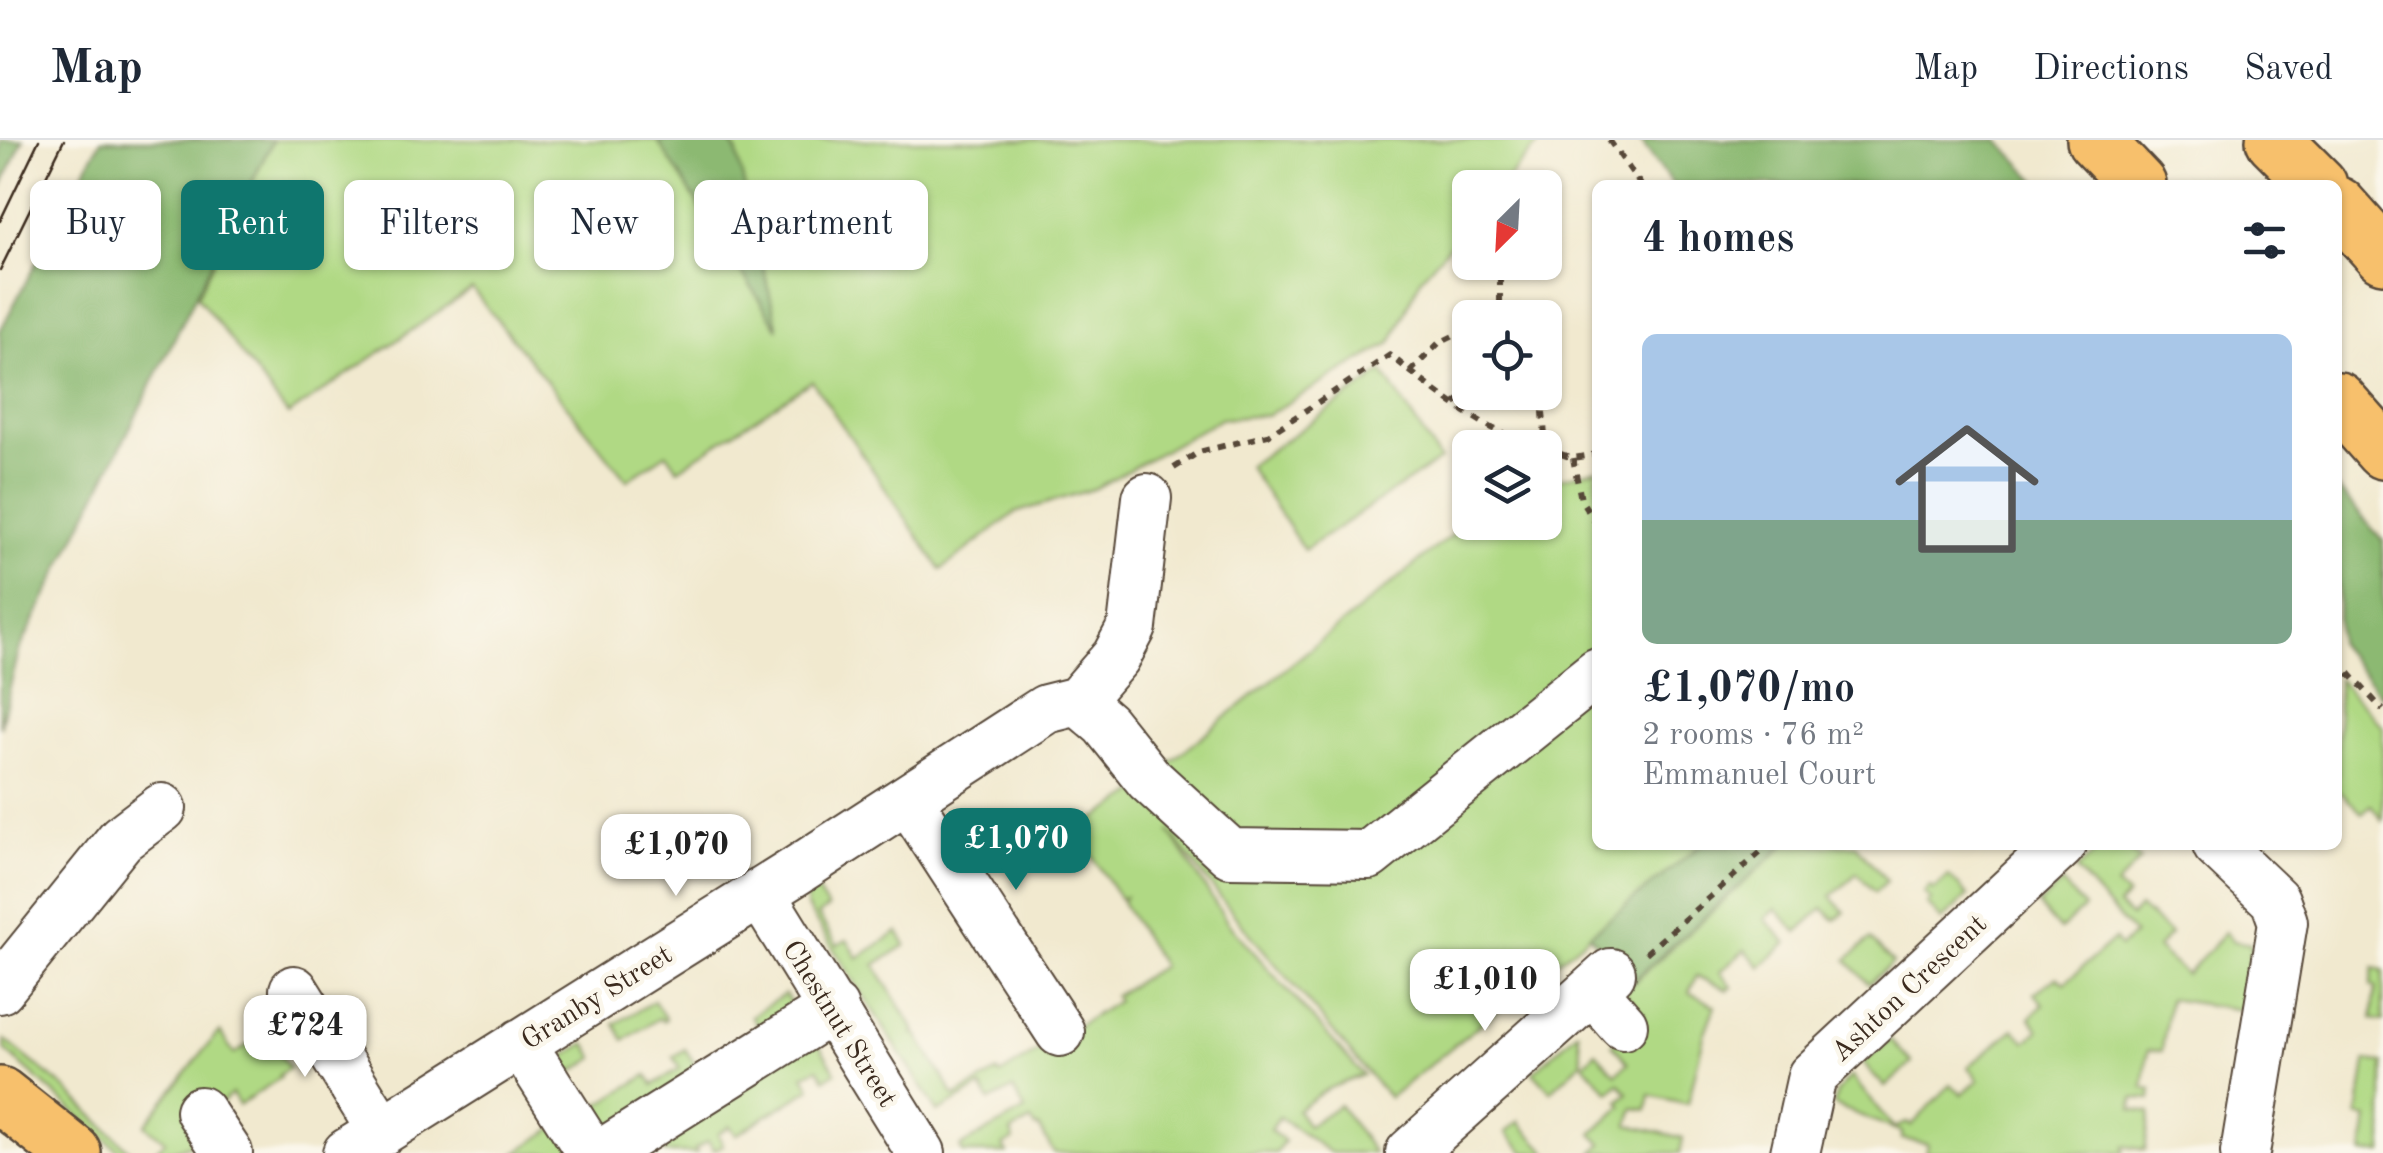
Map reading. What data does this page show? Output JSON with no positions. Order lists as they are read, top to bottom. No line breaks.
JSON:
{"streets":{"street":["Ashton Crescent","Granby Street","Chestnut Street"]},"crossings":[["Granby Street","Chestnut Street"]],"north":"bottom left","page":{"header":"Map","nav":["Map","Directions","Saved"],"chip":["Buy","Rent","Filters","New","Apartment"],"heading":"4 homes","list":[{"name":"£1,070/mo","note":"2 rooms · 76 m² · Emmanuel Court"}],"price":["£1,070","£1,070","£1,010","£724"]}}
